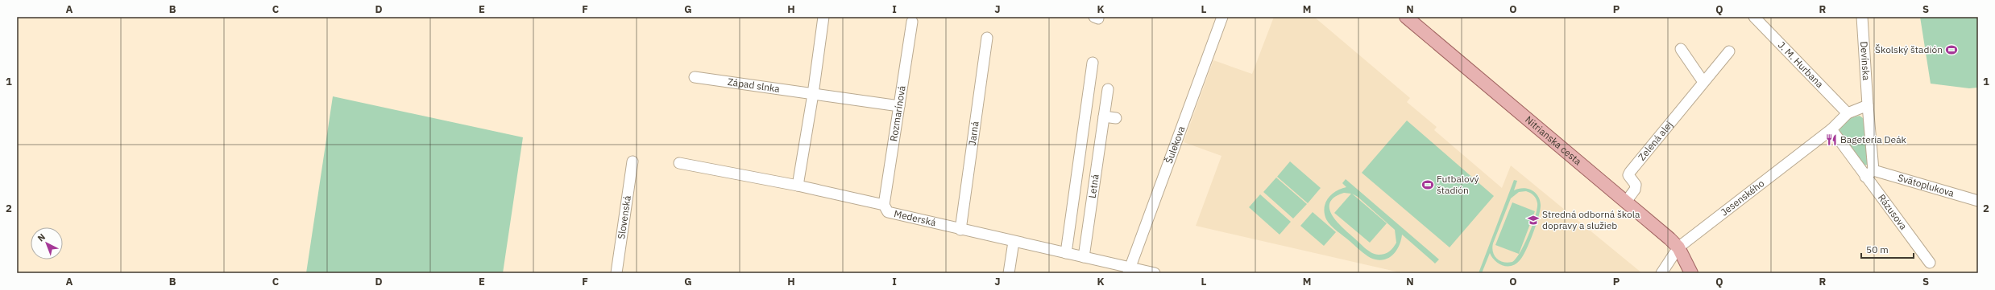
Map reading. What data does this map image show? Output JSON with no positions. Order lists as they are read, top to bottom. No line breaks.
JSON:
{"streets":{"main road":["Nitrianska cesta"],"street":["Devínska","J. M. Hurbana","Západ slnka","Rozmarínová","Jarná","Zelená alej","Šulekova","Svätoplukova","Letná","Jesenského","Rázusova","Slovenská","Mederská"]},"crossings":[["Devínska","Svätoplukova"],["Devínska","Rázusova"],["J. M. Hurbana","Jesenského"],["Západ slnka","Rozmarínová"],["Rozmarínová","Mederská"],["Jarná","Mederská"],["Nitrianska cesta","Zelená alej"],["Nitrianska cesta","Jesenského"],["Šulekova","Mederská"],["Svätoplukova","Rázusova"],["Letná","Mederská"],["Jesenského","Rázusova"]],"places":{"sports":["Školský štadión","Futbalový štadión"],"restaurant":["Bageteria Deák"],"school or university":["Stredná odborná škola dopravy a služieb"]},"scale_bar":"50 m","north":"top left","grid":{"columns":["A","B","C","D","E","F","G","H","I","J","K","L","M","N","O","P","Q","R","S"],"rows":["1","2"]}}
